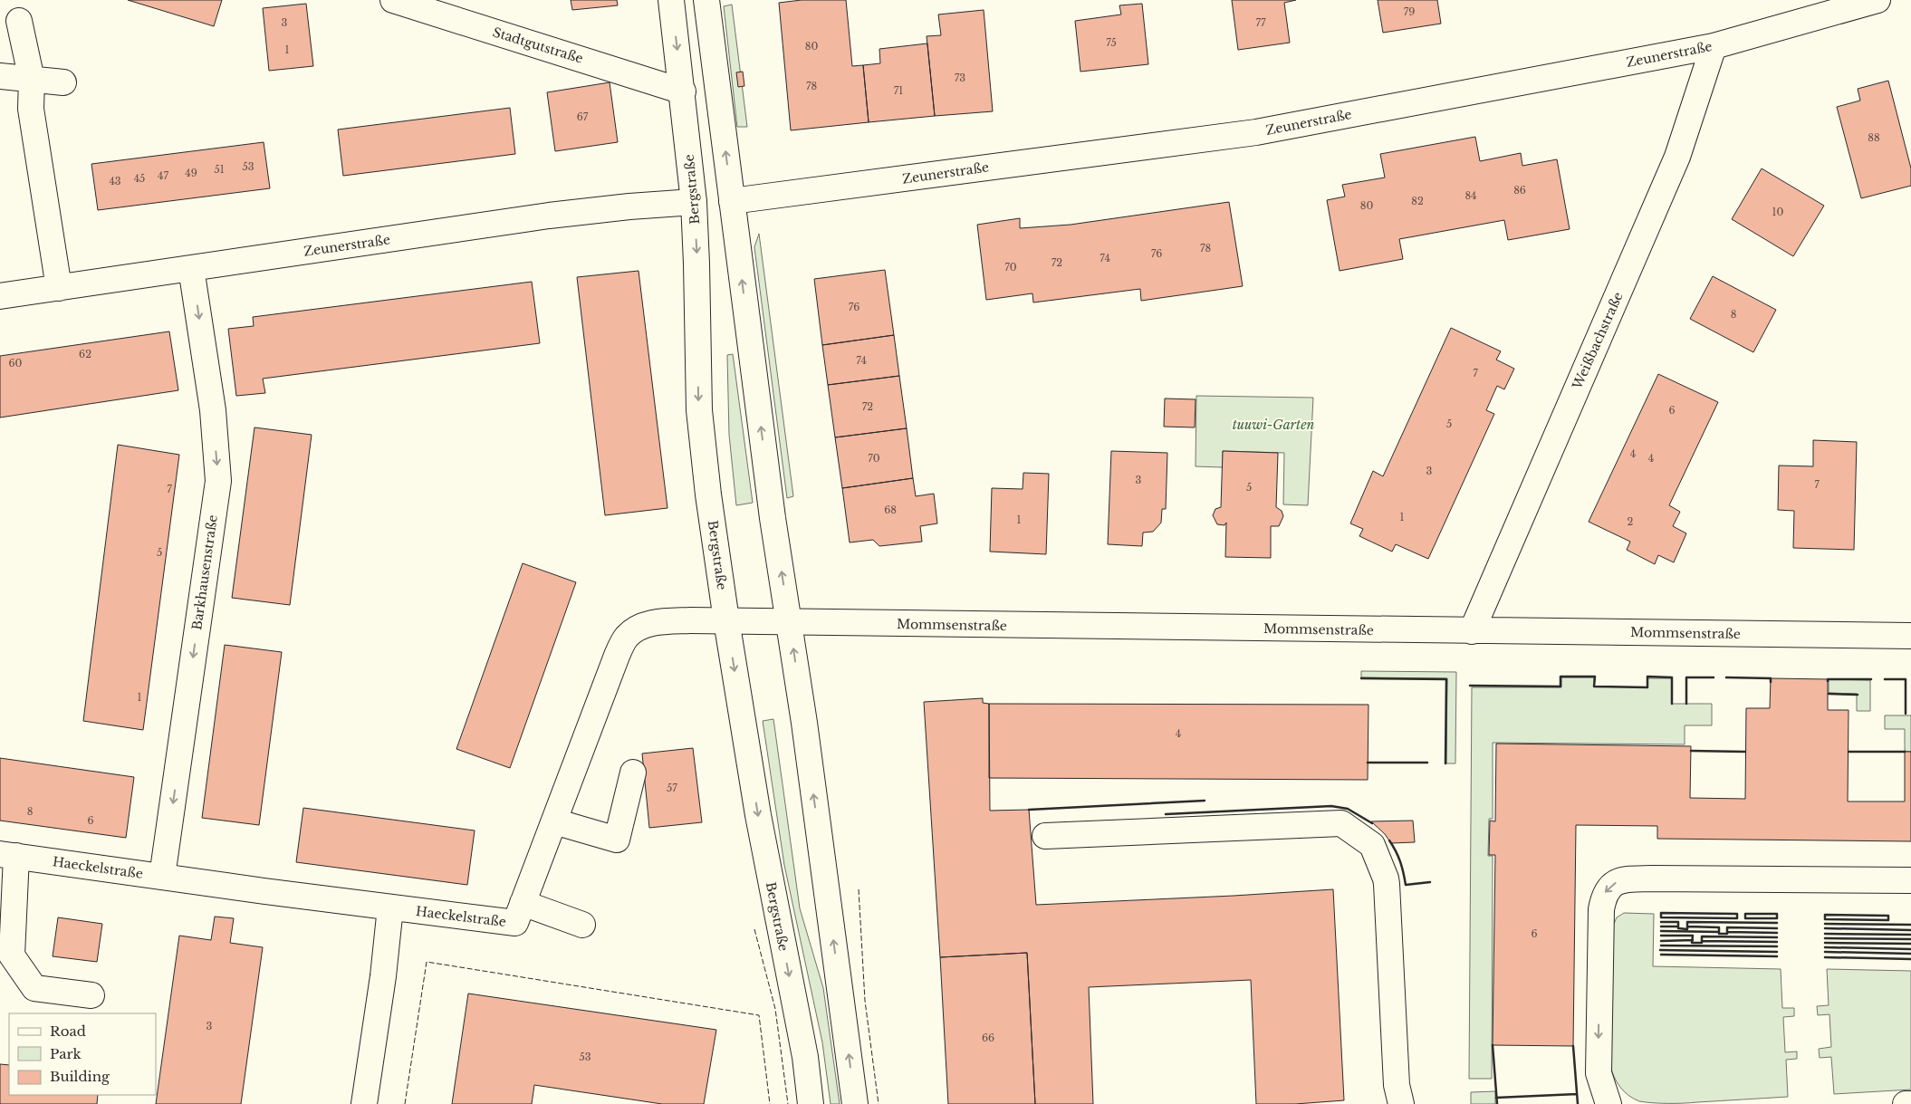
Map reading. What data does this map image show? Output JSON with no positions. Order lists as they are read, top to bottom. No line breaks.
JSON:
{"streets":{"street":["Stadtgutstraße","Zeunerstraße","Bergstraße","Weißbachstraße","Barkhausenstraße","Mommsenstraße","Haeckelstraße"]},"crossings":[["Stadtgutstraße","Bergstraße"],["Zeunerstraße","Bergstraße"],["Zeunerstraße","Weißbachstraße"],["Zeunerstraße","Barkhausenstraße"],["Bergstraße","Mommsenstraße"],["Bergstraße","Haeckelstraße"],["Weißbachstraße","Mommsenstraße"],["Barkhausenstraße","Haeckelstraße"],["Mommsenstraße","Haeckelstraße"]],"one_way":["Barkhausenstraße"],"parks":["tuuwi-Garten"],"house_numbers":["79","3","77","75","80","1","73","78","71","67","88","53","51","49","47","45","43","86","84","82","80","10","78","76","74","72","70","76","8","62","74","60","7","72","6","5","4","70","4","3","3","7","5","7","68","1","1","2","5","1","4","57","8","6","6","3","66","53"],"legend":["Road","Park","Building"]}
